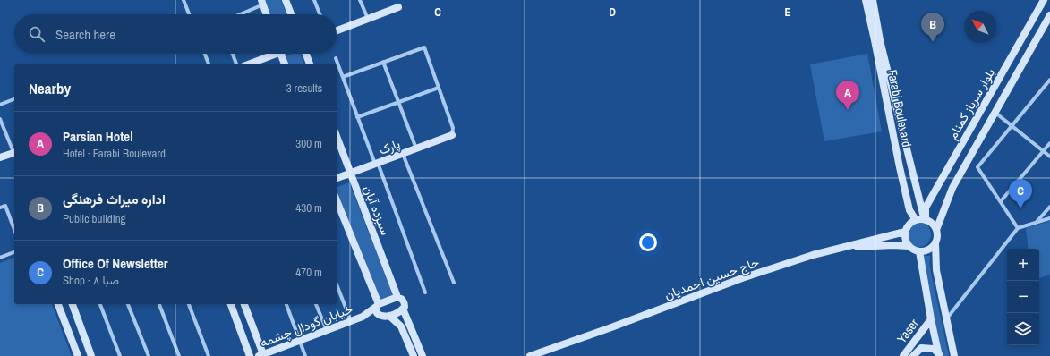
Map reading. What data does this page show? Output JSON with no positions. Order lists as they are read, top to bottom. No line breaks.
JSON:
{"streets":{"main road":["بلوار سرباز گمنام","Farabi Boulevard","پارک","سیزده آبان","حاج حسین احمدیان","خیابان گودال چشمه","Yaser"]},"crossings":[["بلوار سرباز گمنام","Farabi Boulevard"],["بلوار سرباز گمنام","حاج حسین احمدیان"],["Farabi Boulevard","حاج حسین احمدیان"],["پارک","سیزده آبان"]],"north":"top left","page":{"pins":["B","A","C"],"search":"Search here","heading":["Nearby","3 results"],"list":[{"mark":"A","name":"Parsian Hotel","note":"Hotel · Farabi Boulevard","value":"300 m"},{"mark":"B","name":"اداره میراث فرهنگی","note":"Public building","value":"430 m"},{"mark":"C","name":"Office Of Newsletter","note":"Shop · صبا ۸","value":"470 m"}],"map_buttons":["+","−"]},"grid":{"columns":["C","D","E"]}}
